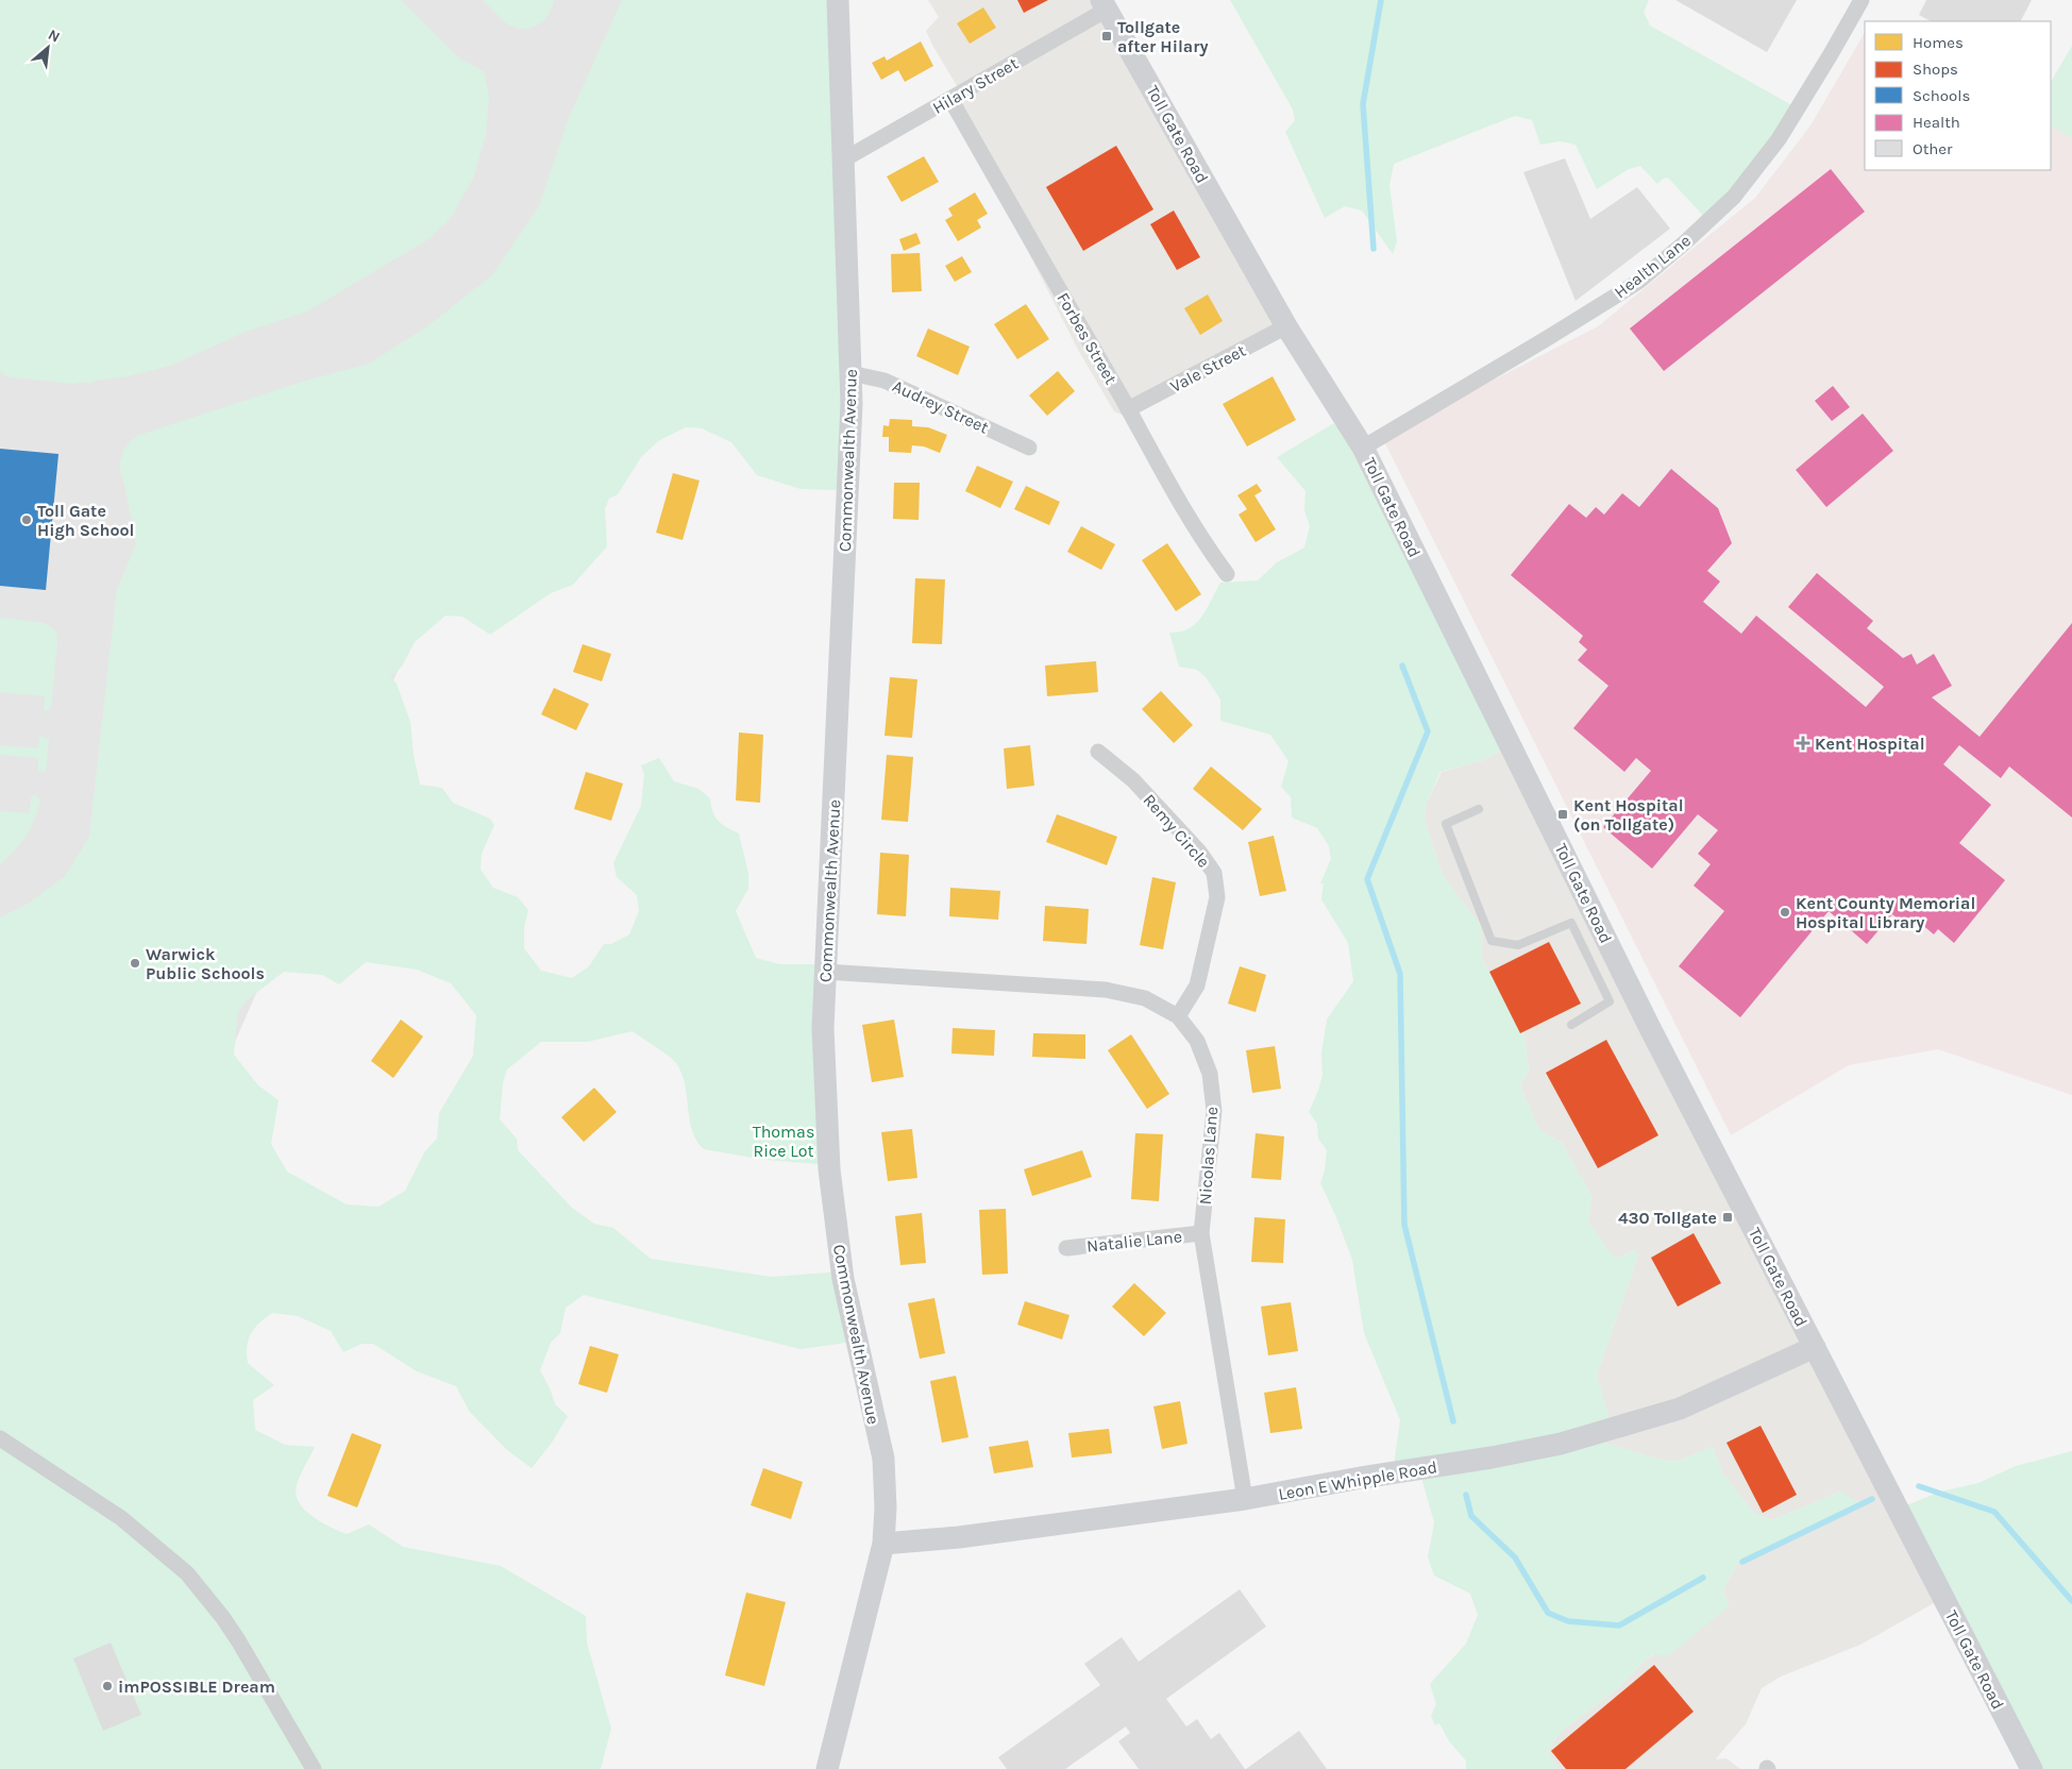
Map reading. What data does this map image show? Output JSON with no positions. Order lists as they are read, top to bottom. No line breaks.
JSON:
{"streets":{"street":["Hilary Street","Toll Gate Road","Health Lane","Forbes Street","Vale Street","Audrey Street","Commonwealth Avenue","Remy Circle","Nicolas Lane","Natalie Lane","Leon E Whipple Road"]},"crossings":[["Hilary Street","Toll Gate Road"],["Hilary Street","Forbes Street"],["Hilary Street","Commonwealth Avenue"],["Toll Gate Road","Health Lane"],["Toll Gate Road","Vale Street"],["Toll Gate Road","Leon E Whipple Road"],["Forbes Street","Vale Street"],["Audrey Street","Commonwealth Avenue"],["Commonwealth Avenue","Nicolas Lane"],["Commonwealth Avenue","Leon E Whipple Road"],["Remy Circle","Nicolas Lane"],["Nicolas Lane","Natalie Lane"],["Nicolas Lane","Leon E Whipple Road"]],"parks":["Thomas Rice Lot"],"places":{"transit":["Tollgate after Hilary","Kent Hospital (on Tollgate)","430 Tollgate"],"other":["Toll Gate High School","Kent County Memorial Hospital Library","Warwick Public Schools","imPOSSIBLE Dream"],"health":["Kent Hospital"]},"legend":["Homes","Shops","Schools","Health","Other"],"north":"top right"}
